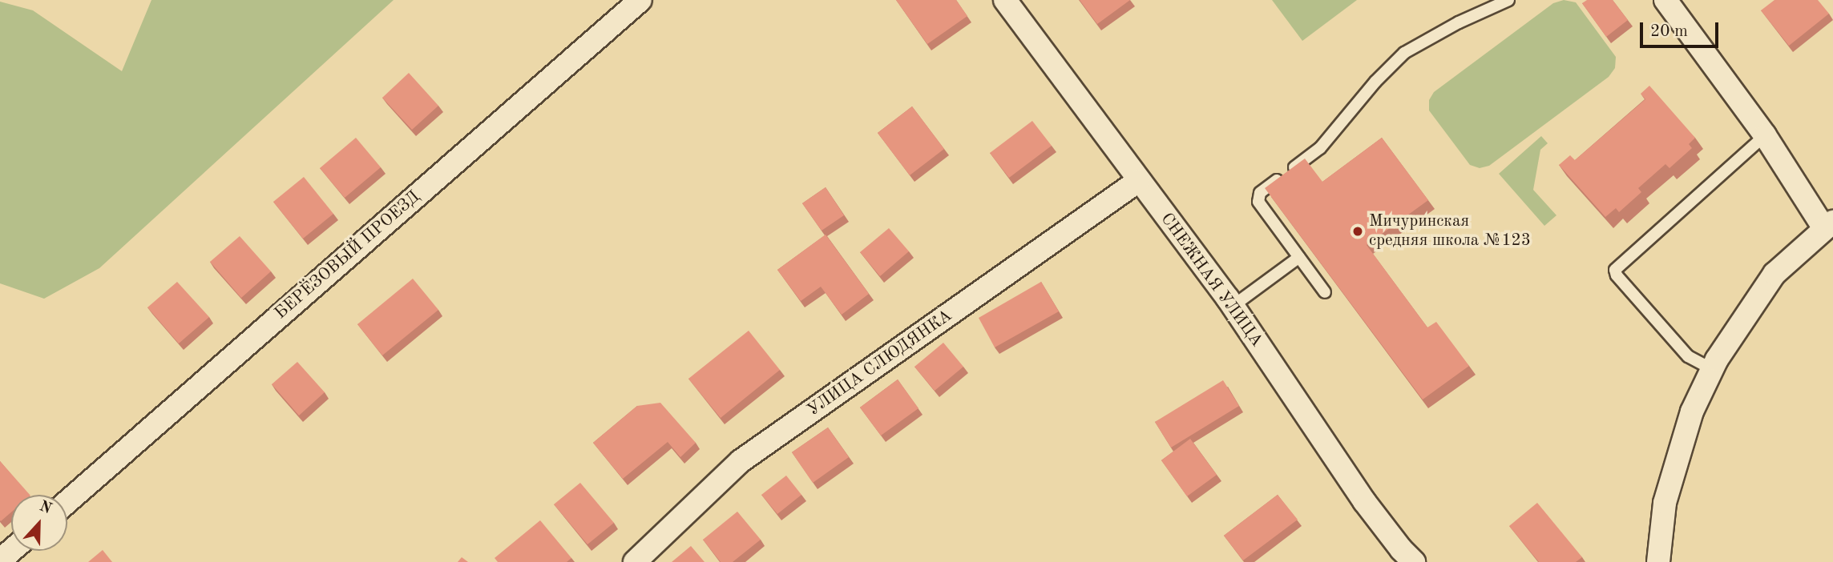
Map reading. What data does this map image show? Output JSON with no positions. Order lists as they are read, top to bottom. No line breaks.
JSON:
{"streets":{"street":["БЕРЁЗОВЫЙ ПРОЕЗД","СНЕЖНАЯ УЛИЦА","УЛИЦА СЛЮДЯНКА"]},"crossings":[["СНЕЖНАЯ УЛИЦА","УЛИЦА СЛЮДЯНКА"]],"places":["Мичуринская средняя школа №123"],"scale_bar":"20 m","north":"top"}
